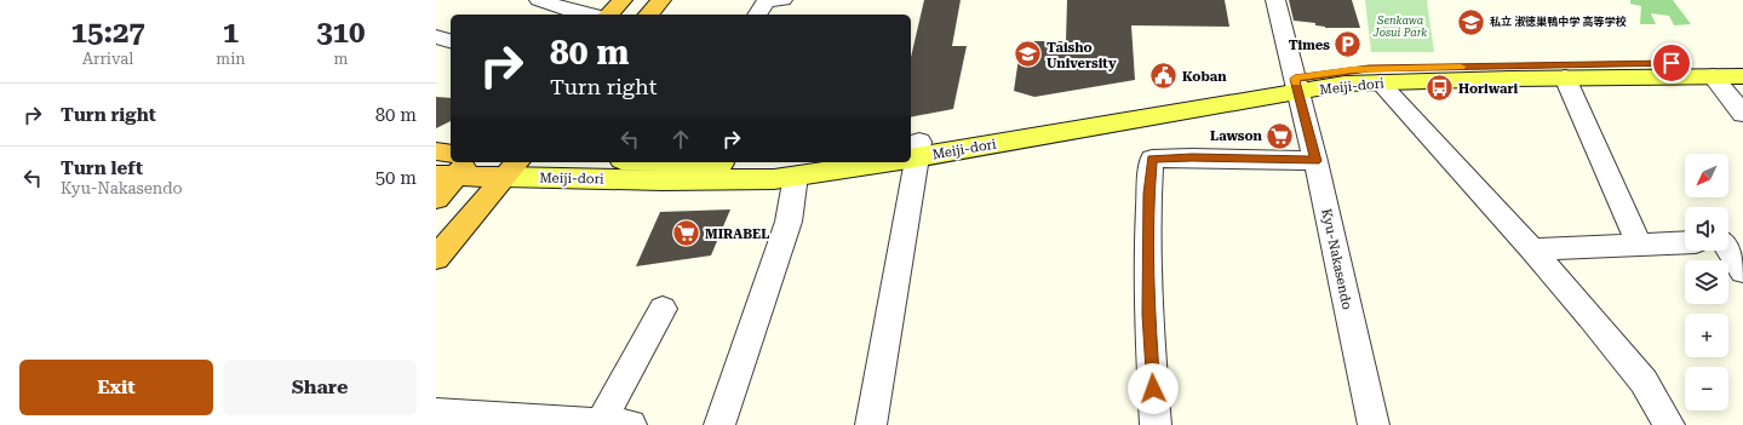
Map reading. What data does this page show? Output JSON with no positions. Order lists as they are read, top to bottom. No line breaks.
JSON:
{"streets":{"main road":["Meiji-dori"],"street":["Kyu-Nakasendo"]},"crossings":[["Meiji-dori","Kyu-Nakasendo"]],"parks":["Senkawa Josui Park"],"places":{"school or university":["私立 淑徳巣鴨中学 高等学校","Taisho University"],"parking":["Times"],"public building":["Koban"],"bus stop":["Horiwari"],"supermarket":["Lawson","MIRABEL"]},"north":"bottom left","page":{"eta":["15:27","Arrival","1","min","310","m"],"turn":["80 m","Turn right"],"list":[{"name":"Turn right","value":"80 m"},{"name":"Turn left","note":"Kyu-Nakasendo","value":"50 m"}],"map_buttons":["+","−"],"buttons":["Exit","Share"]}}
